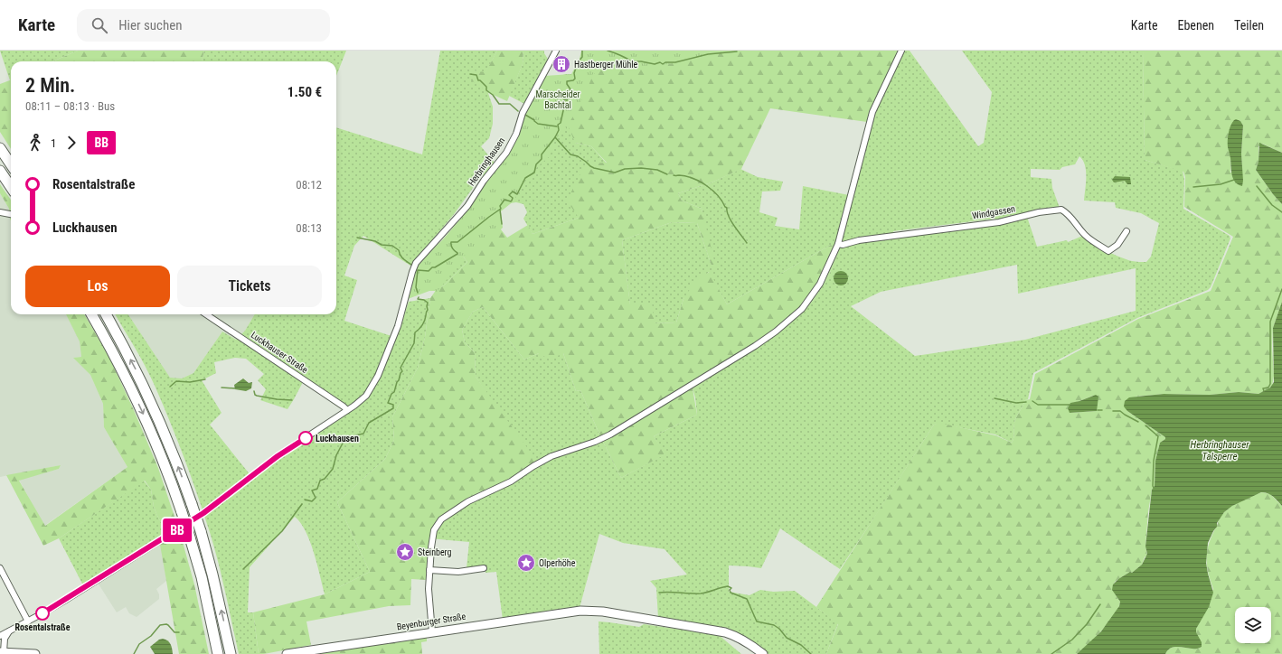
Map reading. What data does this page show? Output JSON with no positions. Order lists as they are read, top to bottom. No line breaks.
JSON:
{"streets":{"main road":["Beyenburger Straße"],"street":["Herbringhausen","Windgassen","Luckhauser Straße"]},"crossings":[["Herbringhausen","Luckhauser Straße"]],"water":["Herbringhauser Talsperre"],"parks":["Marscheider Bachtal"],"places":{"building":["Hastberger Mühle"],"other":["Luckhausen","Rosentalstraße"],"place":["Steinberg","Olperhöhe"]},"lines":["bus line BB"],"page":{"header":"Karte","search":"Hier suchen","nav":["Karte","Ebenen","Teilen"],"on_map":"BB","heading":["2 Min.","08:11 – 08:13 · Bus","1.50 €"],"legs":["1","BB"],"list":[{"name":"Rosentalstraße","value":"08:12"},{"name":"Luckhausen","value":"08:13"}],"buttons":["Los","Tickets"]}}
